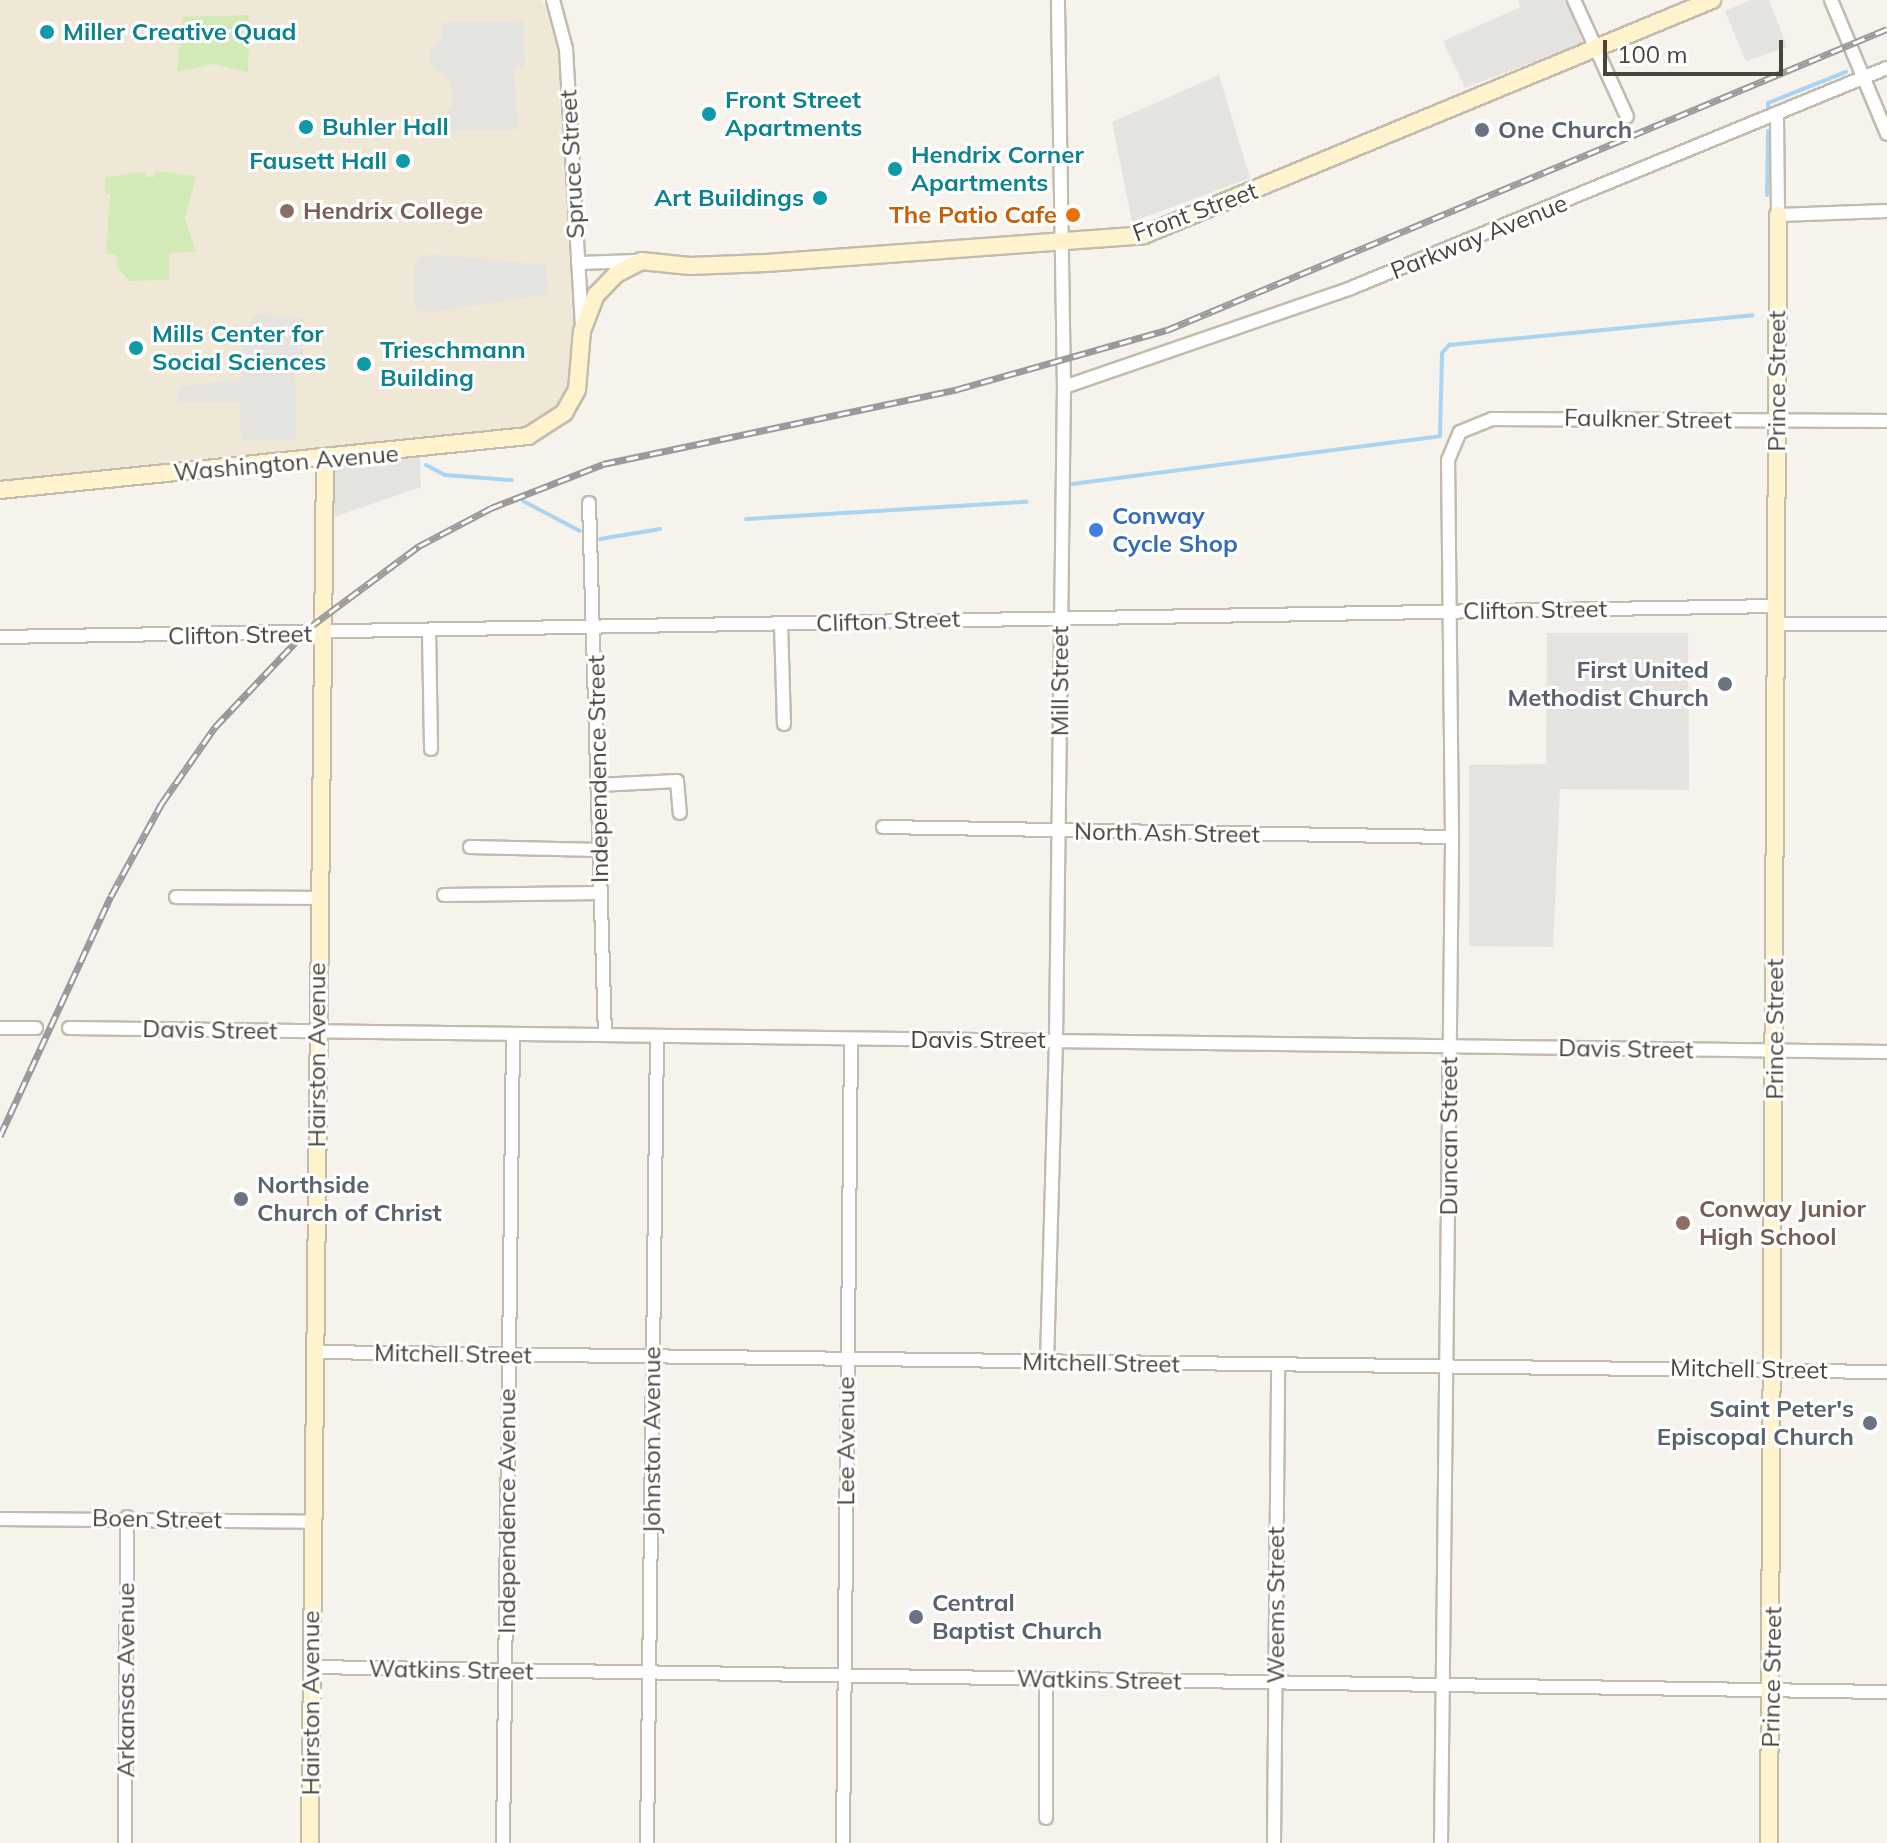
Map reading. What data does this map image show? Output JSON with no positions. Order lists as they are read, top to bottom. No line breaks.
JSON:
{"streets":{"street":["Spruce Street","Front Street","Parkway Avenue","Prince Street","Faulkner Street","Washington Avenue","Clifton Street","Mill Street","Independence Street","North Ash Street","Davis Street","Hairston Avenue","Duncan Street","Mitchell Street","Johnston Avenue","Lee Avenue","Independence Avenue","Boen Street","Weems Street","Watkins Street","Arkansas Avenue"]},"crossings":[["Spruce Street","Front Street"],["Spruce Street","Washington Avenue"],["Front Street","Mill Street"],["Parkway Avenue","Mill Street"],["Prince Street","Faulkner Street"],["Prince Street","Clifton Street"],["Prince Street","Davis Street"],["Prince Street","Mitchell Street"],["Prince Street","Watkins Street"],["Faulkner Street","Duncan Street"],["Washington Avenue","Hairston Avenue"],["Clifton Street","Mill Street"],["Clifton Street","Independence Street"],["Clifton Street","Hairston Avenue"],["Clifton Street","Duncan Street"],["Mill Street","North Ash Street"],["Mill Street","Davis Street"],["Mill Street","Mitchell Street"],["Independence Street","Davis Street"],["North Ash Street","Duncan Street"],["Davis Street","Hairston Avenue"],["Davis Street","Duncan Street"],["Davis Street","Johnston Avenue"],["Davis Street","Lee Avenue"],["Davis Street","Independence Avenue"],["Hairston Avenue","Mitchell Street"],["Hairston Avenue","Boen Street"],["Hairston Avenue","Watkins Street"],["Duncan Street","Mitchell Street"],["Duncan Street","Watkins Street"],["Mitchell Street","Johnston Avenue"],["Mitchell Street","Lee Avenue"],["Mitchell Street","Independence Avenue"],["Mitchell Street","Weems Street"],["Johnston Avenue","Watkins Street"],["Lee Avenue","Watkins Street"],["Independence Avenue","Watkins Street"],["Boen Street","Arkansas Avenue"],["Weems Street","Watkins Street"]],"places":["Miller Creative Quad","Front Street Apartments","Buhler Hall","One Church","Fausett Hall","Hendrix Corner Apartments","Art Buildings","Hendrix College","The Patio Cafe","Mills Center for Social Sciences","Trieschmann Building","Conway Cycle Shop","First United Methodist Church","Northside Church of Christ","Conway Junior High School","Saint Peter's Episcopal Church","Central Baptist Church"],"scale_bar":"100 m"}
